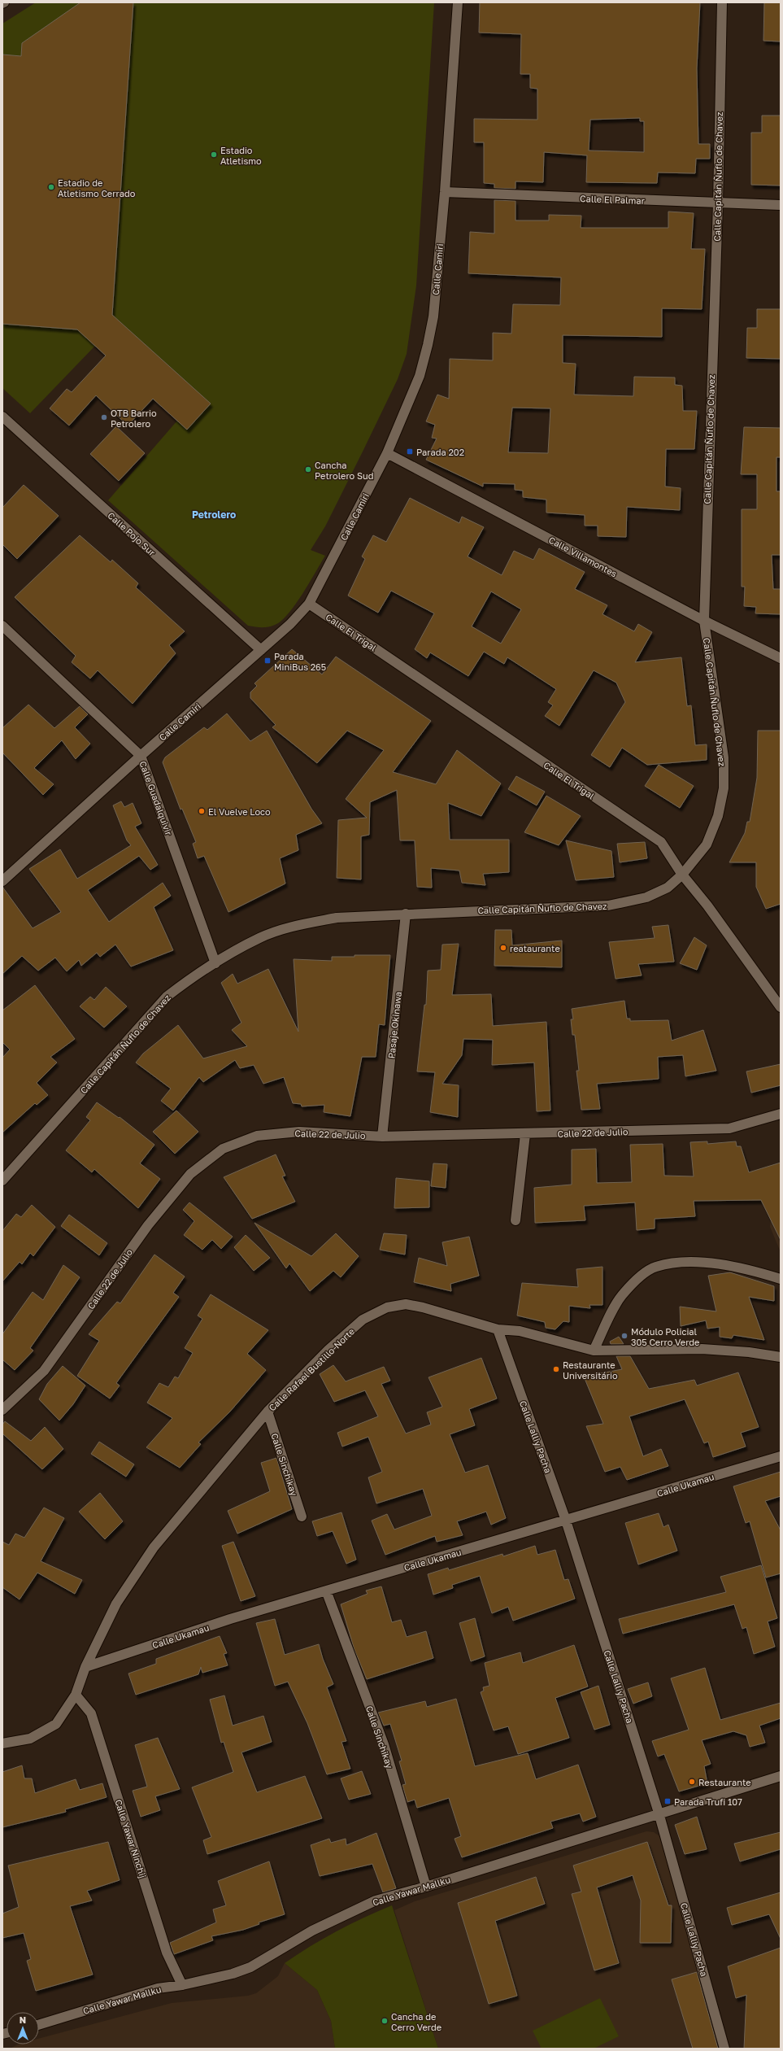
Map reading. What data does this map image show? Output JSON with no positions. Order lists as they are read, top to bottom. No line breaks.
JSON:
{"streets":{"street":["Calle Capitán Ñuflo de Chavez","Calle El Palmar","Calle Camiri","Calle Pojo Sur","Calle Villamontes","Calle El Trigal","Calle Guadalquivir","Pasaje Okinawa","Calle 22 de Julio","Calle Rafael Bustillo-Norte","Calle Lalliy Pacha","Calle Sinchikay","Calle Ukamau","Calle Yawar Ninchij","Calle Yawar Mallku"]},"crossings":[["Calle Capitán Ñuflo de Chavez","Calle El Palmar"],["Calle Capitán Ñuflo de Chavez","Calle Villamontes"],["Calle Capitán Ñuflo de Chavez","Calle El Trigal"],["Calle Capitán Ñuflo de Chavez","Calle Guadalquivir"],["Calle Capitán Ñuflo de Chavez","Pasaje Okinawa"],["Calle El Palmar","Calle Camiri"],["Calle Camiri","Calle Pojo Sur"],["Calle Camiri","Calle Villamontes"],["Calle Camiri","Calle El Trigal"],["Calle Camiri","Calle Guadalquivir"],["Pasaje Okinawa","Calle 22 de Julio"],["Calle Rafael Bustillo-Norte","Calle Lalliy Pacha"],["Calle Rafael Bustillo-Norte","Calle Sinchikay"],["Calle Rafael Bustillo-Norte","Calle Ukamau"],["Calle Rafael Bustillo-Norte","Calle Yawar Ninchij"],["Calle Lalliy Pacha","Calle Ukamau"],["Calle Lalliy Pacha","Calle Yawar Mallku"],["Calle Sinchikay","Calle Ukamau"],["Calle Sinchikay","Calle Yawar Mallku"],["Calle Yawar Ninchij","Calle Yawar Mallku"]],"districts":["Petrolero"],"places":{"other":["Estadio Atletismo","Estadio de Atletismo Cerrado","OTB Barrio Petrolero","Cancha Petrolero Sud","El Vuelve Loco","reataurante","Módulo Policial 305 Cerro Verde","Restaurante Universitário","Restaurante","Cancha de Cerro Verde"],"transit":["Parada 202","Parada MiniBus 265","Parada Trufi 107"]},"north":"top"}
